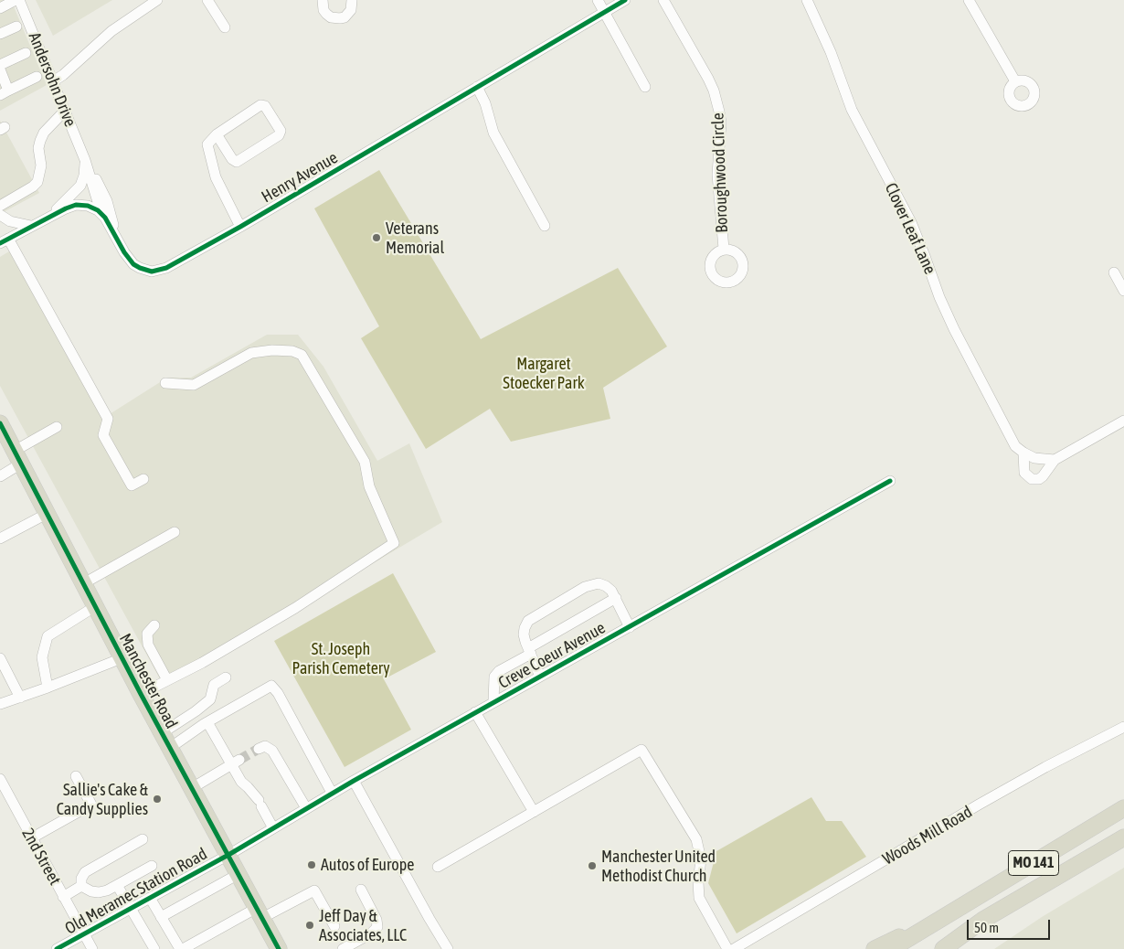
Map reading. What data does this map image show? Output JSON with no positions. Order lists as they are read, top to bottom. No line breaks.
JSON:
{"streets":{"highway":["Manchester Road","MO 141"],"street":["Andersohn Drive","Boroughwood Circle","Henry Avenue","Clover Leaf Lane","Creve Coeur Avenue","Woods Mill Road","2nd Street","Old Meramec Station Road"]},"crossings":[["Andersohn Drive","Henry Avenue"],["Creve Coeur Avenue","Manchester Road"],["Creve Coeur Avenue","Old Meramec Station Road"],["Manchester Road","Old Meramec Station Road"],["2nd Street","Old Meramec Station Road"]],"parks":["Margaret Stoecker Park","St. Joseph Parish Cemetery"],"places":["Veterans Memorial","Sallie's Cake & Candy Supplies","Autos of Europe","Manchester United Methodist Church","Jeff Day & Associates, LLC"],"scale_bar":"50 m"}
